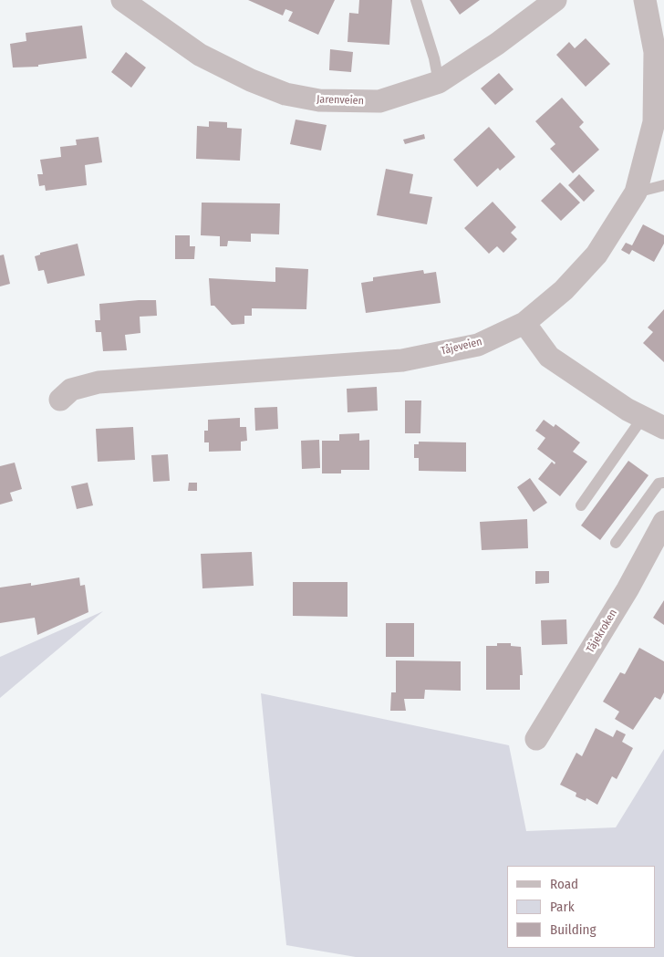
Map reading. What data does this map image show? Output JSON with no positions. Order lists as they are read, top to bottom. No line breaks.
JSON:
{"streets":{"street":["Jarenveien","Tåjeveien","Tåjekroken"]},"legend":["Road","Park","Building"]}
